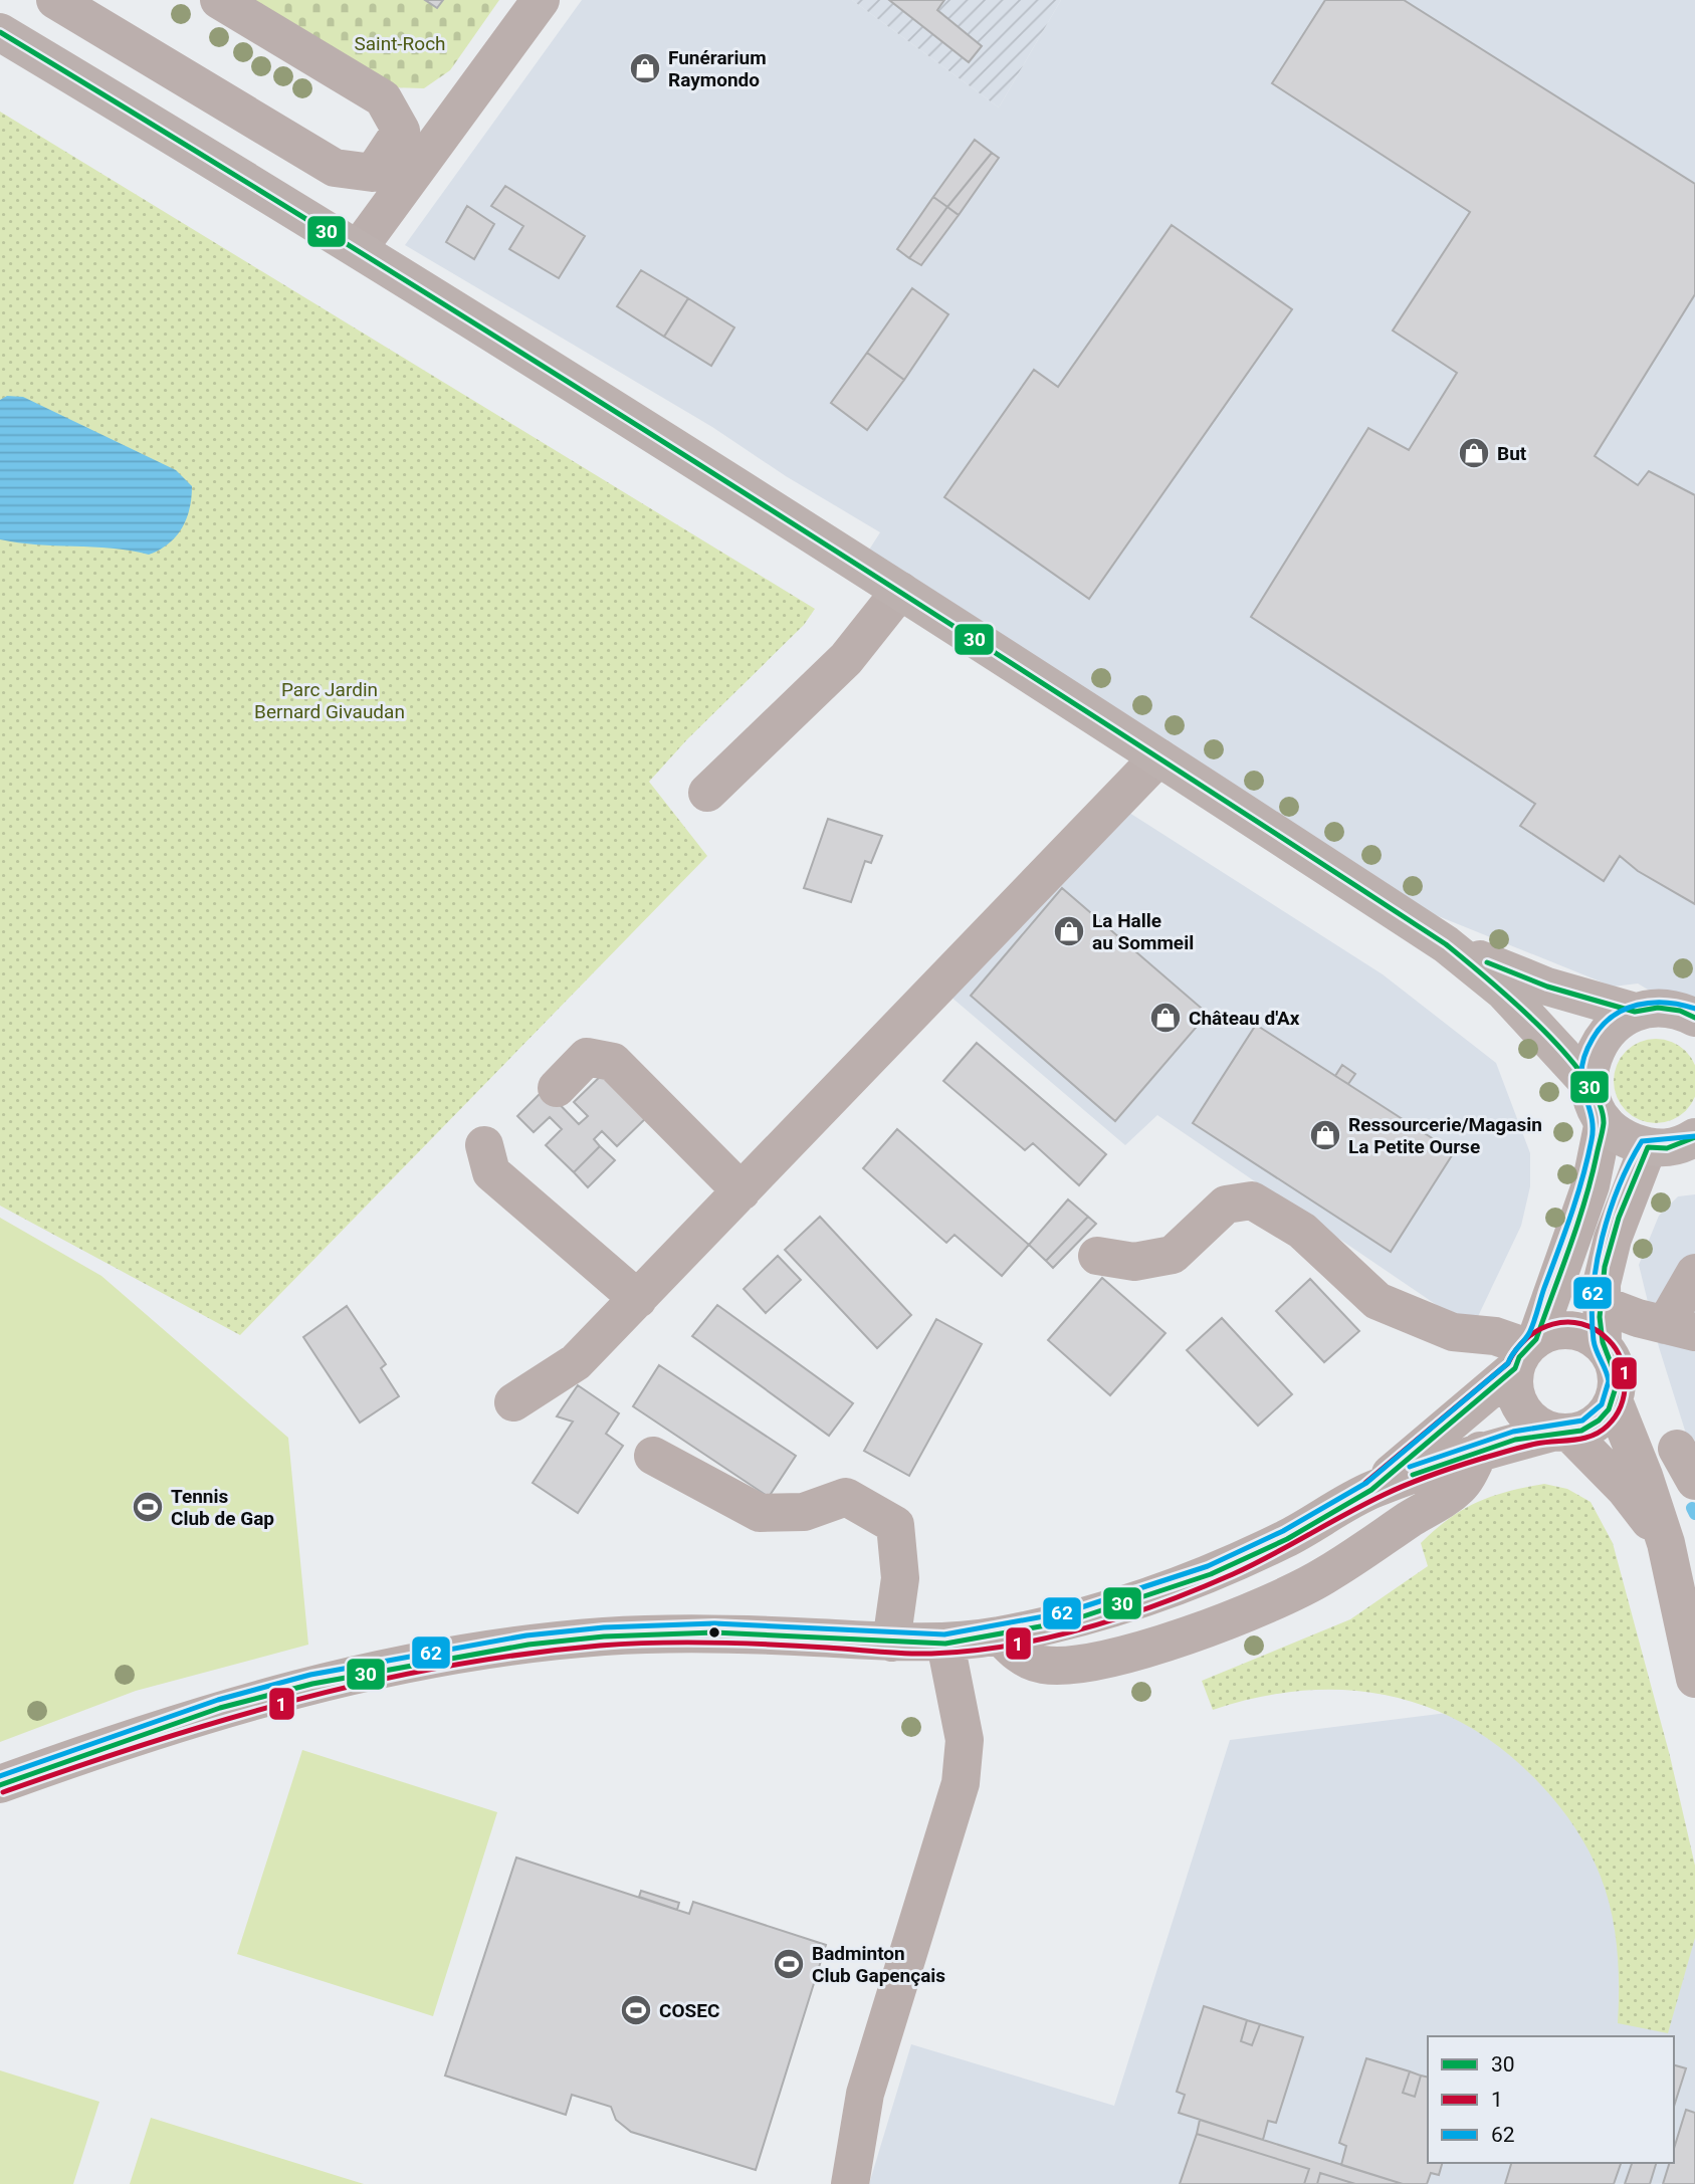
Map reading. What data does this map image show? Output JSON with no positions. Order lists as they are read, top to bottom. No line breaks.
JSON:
{"parks":["Saint-Roch","Parc Jardin Bernard Givaudan"],"places":{"shop":["Funérarium Raymondo","But","La Halle au Sommeil","Château d'Ax","Ressourcerie/Magasin La Petite Ourse"],"sports":["Tennis Club de Gap","Badminton Club Gapençais","COSEC"]},"lines":["transit line 30","transit line 62","transit line 1"],"legend":["30","1","62"]}
